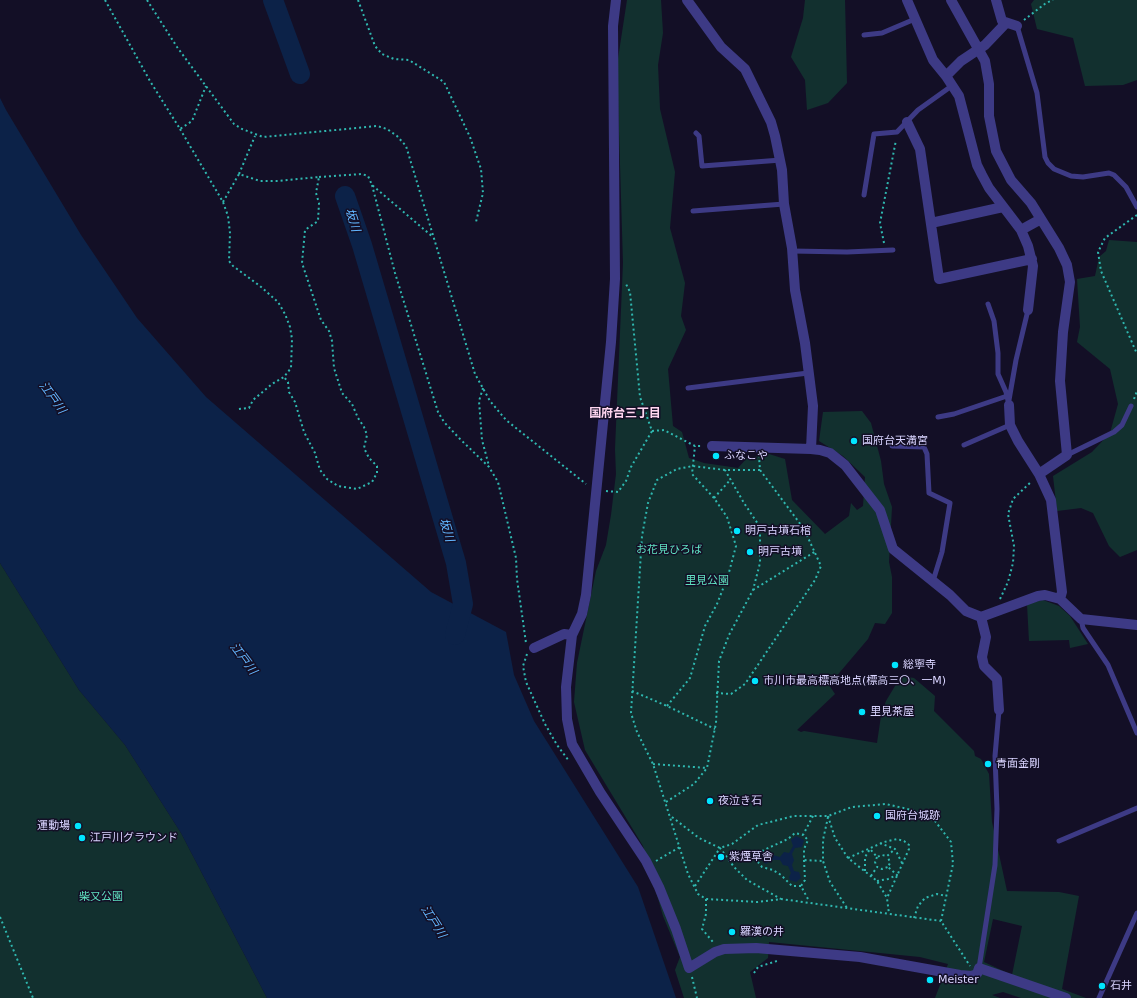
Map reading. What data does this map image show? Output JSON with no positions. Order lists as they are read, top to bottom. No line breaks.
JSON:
{"districts":["国府台三丁目"],"water":["坂川","江戸川"],"parks":["お花見ひろば","里見公園","柴又公園"],"places":["国府台天満宮","ふなこや","明戸古墳石棺","明戸古墳","総寧寺","市川市最高標高地点(標高三〇、一M)","里見茶屋","青面金剛","夜泣き石","国府台城跡","運動場","江戸川グラウンド","紫煙草舎","羅漢の井","Meister","石井"]}
